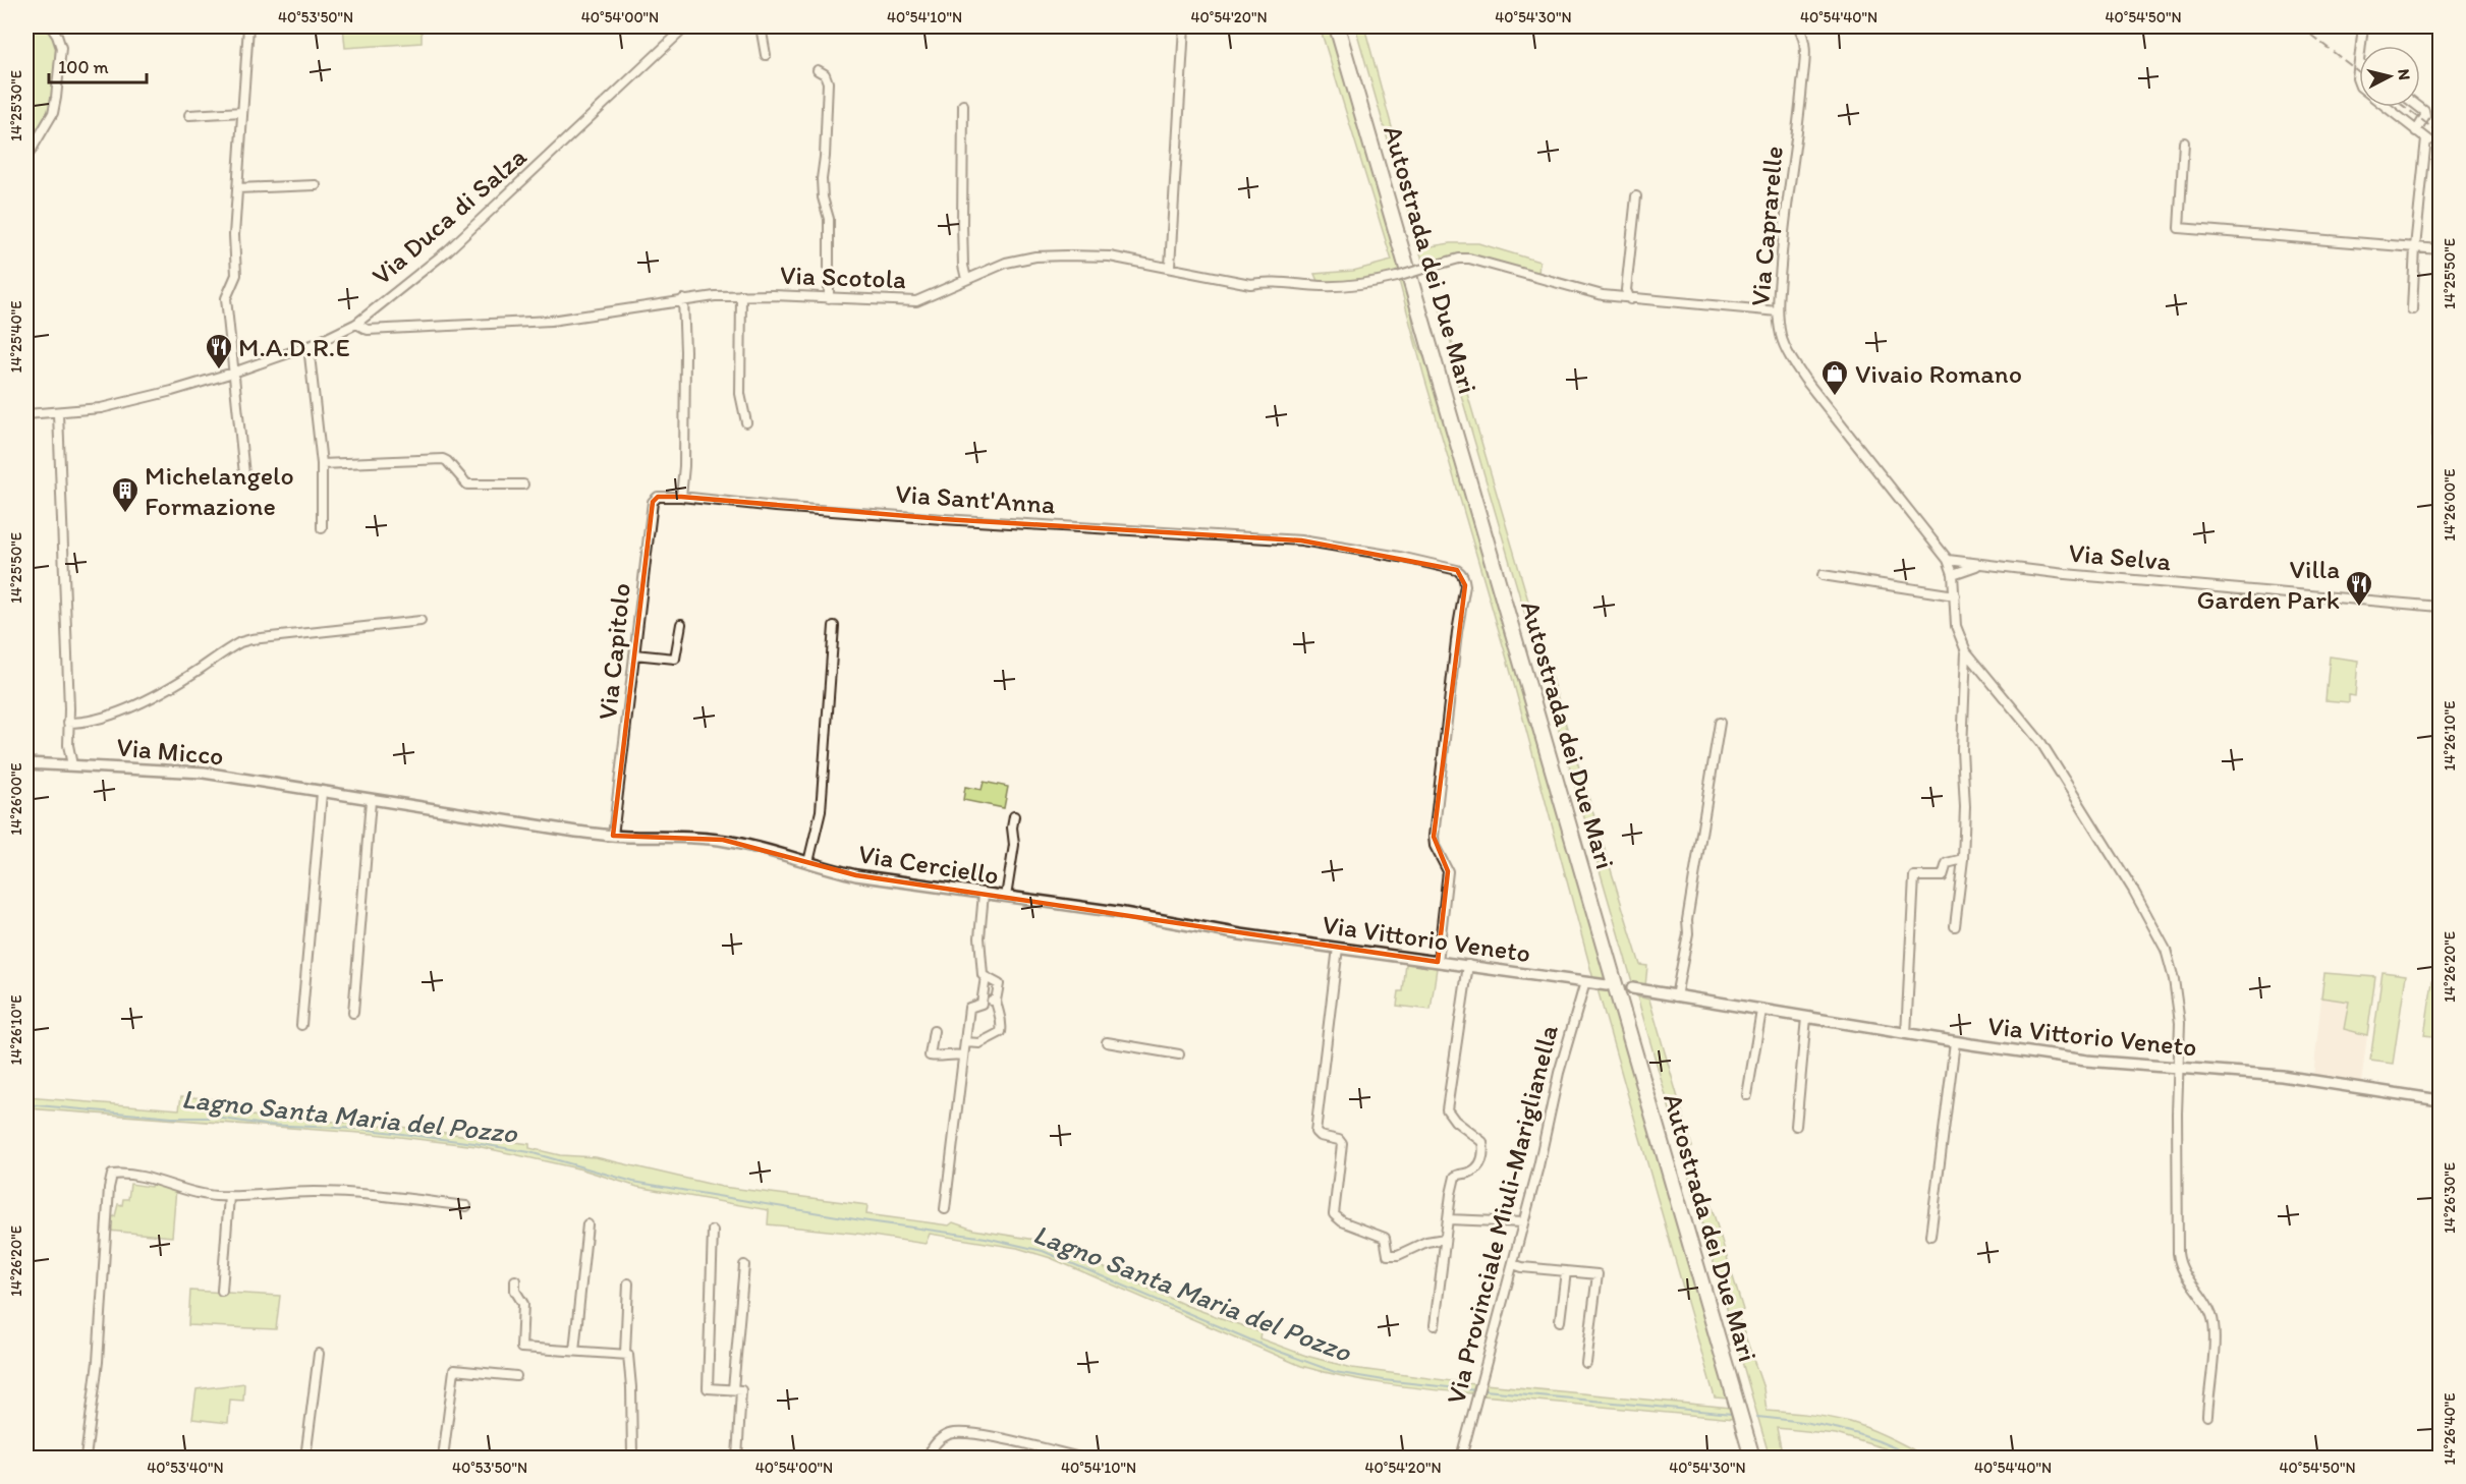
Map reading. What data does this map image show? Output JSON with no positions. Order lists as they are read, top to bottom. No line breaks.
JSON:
{"streets":{"highway":["Autostrada dei Due Mari"],"street":["Via Duca di Salza","Via Caprarelle","Via Scotola","Via Sant'Anna","Via Selva","Via Capitolo","Via Micco","Via Cerciello","Via Vittorio Veneto","Via Provinciale Miuli-Mariglianella"]},"crossings":[["Via Duca di Salza","Via Scotola"],["Via Caprarelle","Via Scotola"],["Via Caprarelle","Via Selva"],["Via Sant'Anna","Via Capitolo"],["Via Sant'Anna","Via Vittorio Veneto"],["Via Capitolo","Via Micco"],["Via Capitolo","Via Cerciello"],["Via Micco","Via Cerciello"],["Via Cerciello","Via Vittorio Veneto"],["Via Vittorio Veneto","Via Provinciale Miuli-Mariglianella"]],"water":["Lagno Santa Maria del Pozzo"],"places":{"restaurant":["M.A.D.R.E","Villa Garden Park"],"shop":["Vivaio Romano"],"building":["Michelangelo Formazione"]},"scale_bar":"100 m","north":"right","coordinates":["40°53'50\"N","40°54'00\"N","40°54'10\"N","40°54'20\"N","40°54'30\"N","40°54'40\"N","40°54'50\"N","14°25'30\"E","14°25'50\"E","14°25'40\"E","14°26'00\"E","14°26'10\"E","14°26'20\"E","14°26'30\"E","14°26'40\"E","40°53'40\"N"]}
